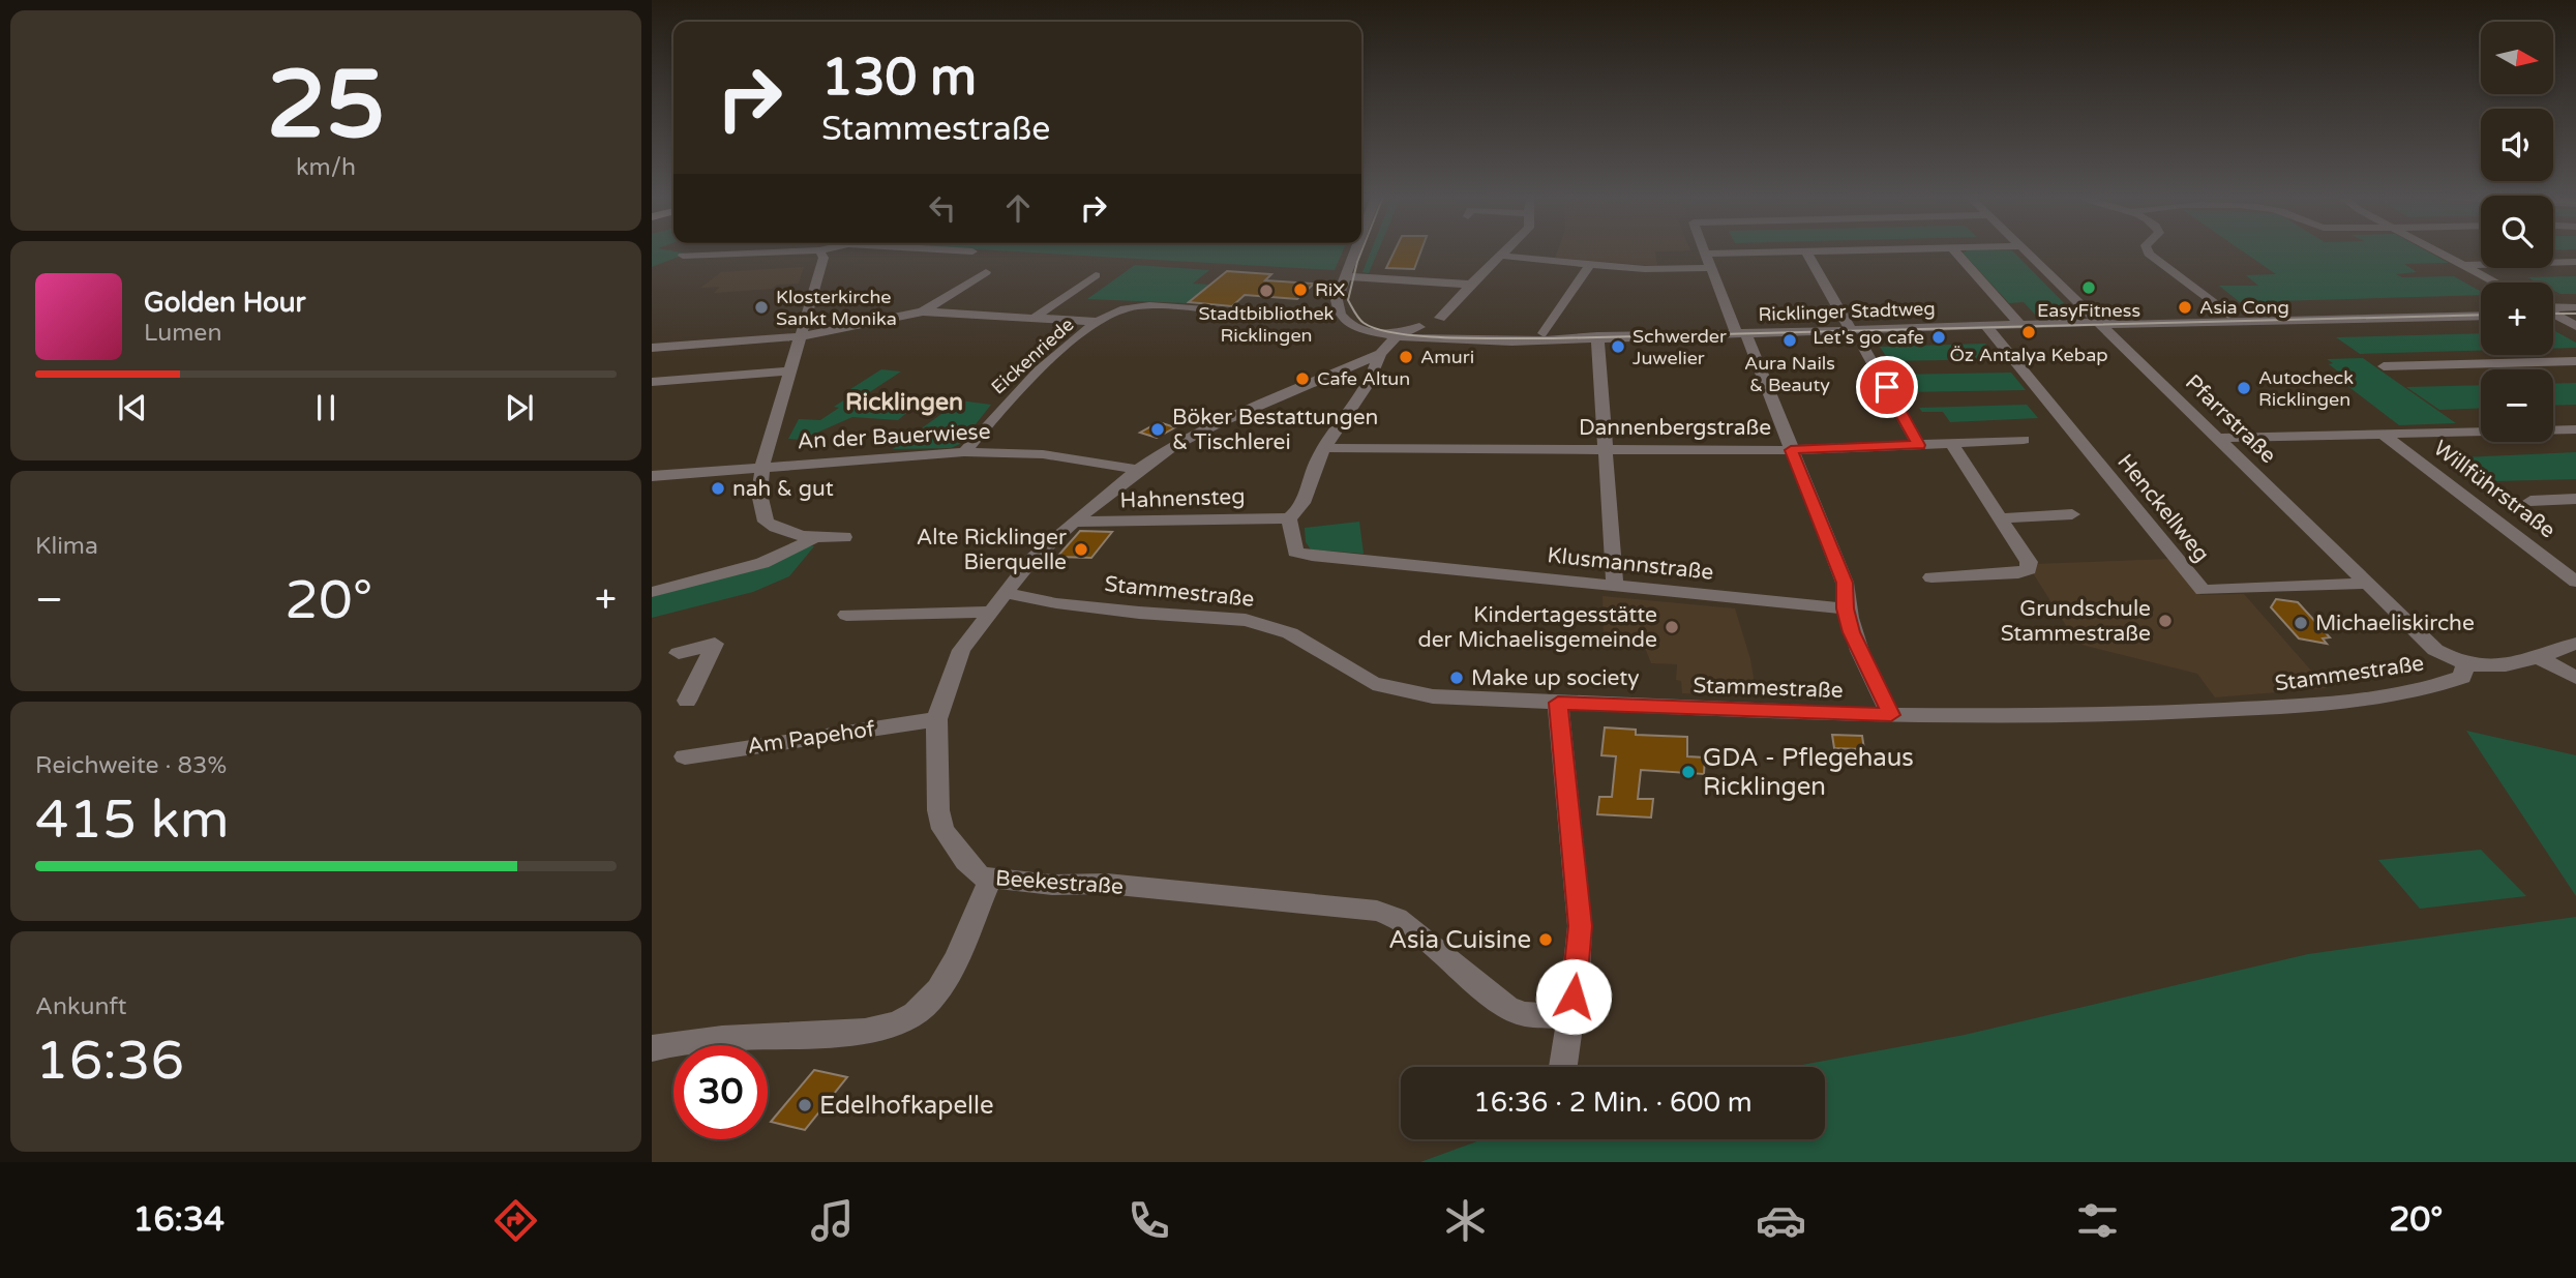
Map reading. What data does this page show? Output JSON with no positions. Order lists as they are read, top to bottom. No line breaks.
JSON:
{"streets":{"street":["Ricklinger Stadtweg","Eickenriede","Pfarrstraße","Dannenbergstraße","An der Bauerwiese","Willführstraße","Hahnensteg","Henckellweg","Klusmannstraße","Stammestraße","Am Papehof","Beekestraße"]},"crossings":[["Ricklinger Stadtweg","Pfarrstraße"],["Ricklinger Stadtweg","Henckellweg"],["Ricklinger Stadtweg","Beekestraße"],["Eickenriede","An der Bauerwiese"],["Pfarrstraße","Henckellweg"],["Pfarrstraße","Stammestraße"],["An der Bauerwiese","Beekestraße"],["Hahnensteg","Klusmannstraße"],["Hahnensteg","Beekestraße"],["Stammestraße","Beekestraße"],["Am Papehof","Beekestraße"]],"districts":["Ricklingen"],"places":["EasyFitness","RiX","Stadtbibliothek Ricklingen","Klosterkirche Sankt Monika","Asia Cong","Öz Antalya Kebap","Let's go cafe","Aura Nails & Beauty","Schwerder Juwelier","Amuri","Cafe Altun","Autocheck Ricklingen","Böker Bestattungen & Tischlerei","nah & gut","Alte Ricklinger Bierquelle","Grundschule Stammestraße","Michaeliskirche","Kindertagesstätte der Michaelisgemeinde","Make up society","GDA - Pflegehaus Ricklingen","Asia Cuisine","Edelhofkapelle"],"north":"right","page":{"tile":[["25","km/h"],"Klima",["Reichweite · 83%","415 km"],["Ankunft","16:36"]],"map_buttons":["+","−"],"turn":["130 m","Stammestraße"],"song":["Golden Hour","Lumen"],"heat":["−","20°","+"],"limit":"30","trip":"16:36 · 2 Min. · 600 m","tabs":["16:34","20°"]}}
